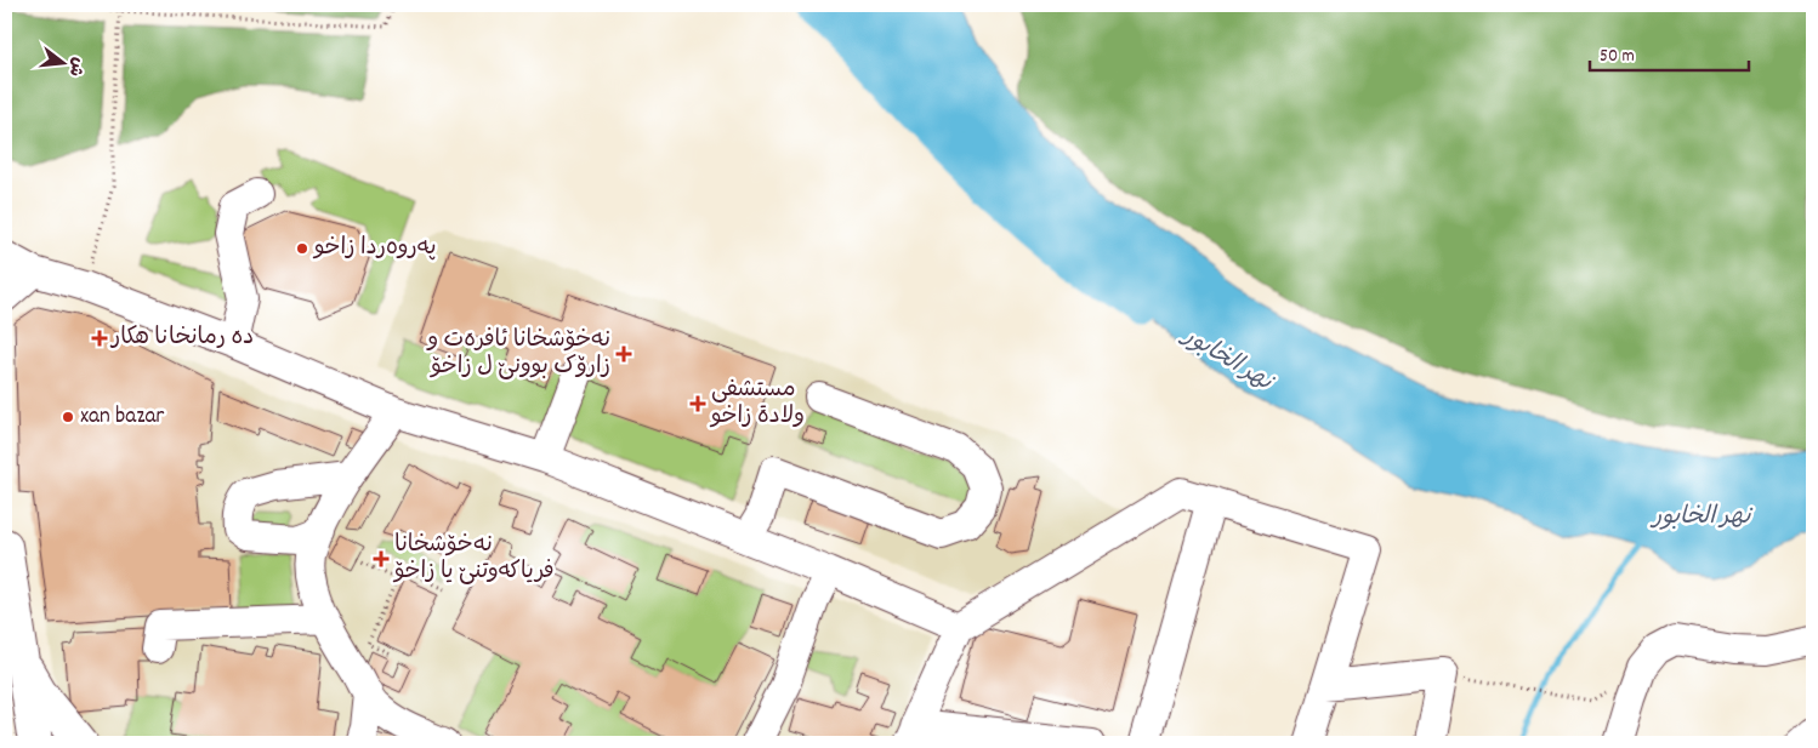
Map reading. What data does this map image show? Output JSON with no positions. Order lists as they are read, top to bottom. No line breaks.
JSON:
{"water":["نهر الخابور"],"places":{"other":["په‌روه‌ردا زاخو","xan bazar"],"health":["ده رمانخانا هكار","نەخۆشخانا ئافرەت و زارۆک بوونێ ل زاخۆ","مستشفى ولادة زاخو","نه‌خۆشخانا فرياكه‌وتنێ يا زاخۆ"]},"scale_bar":"50 m","north":"right"}
